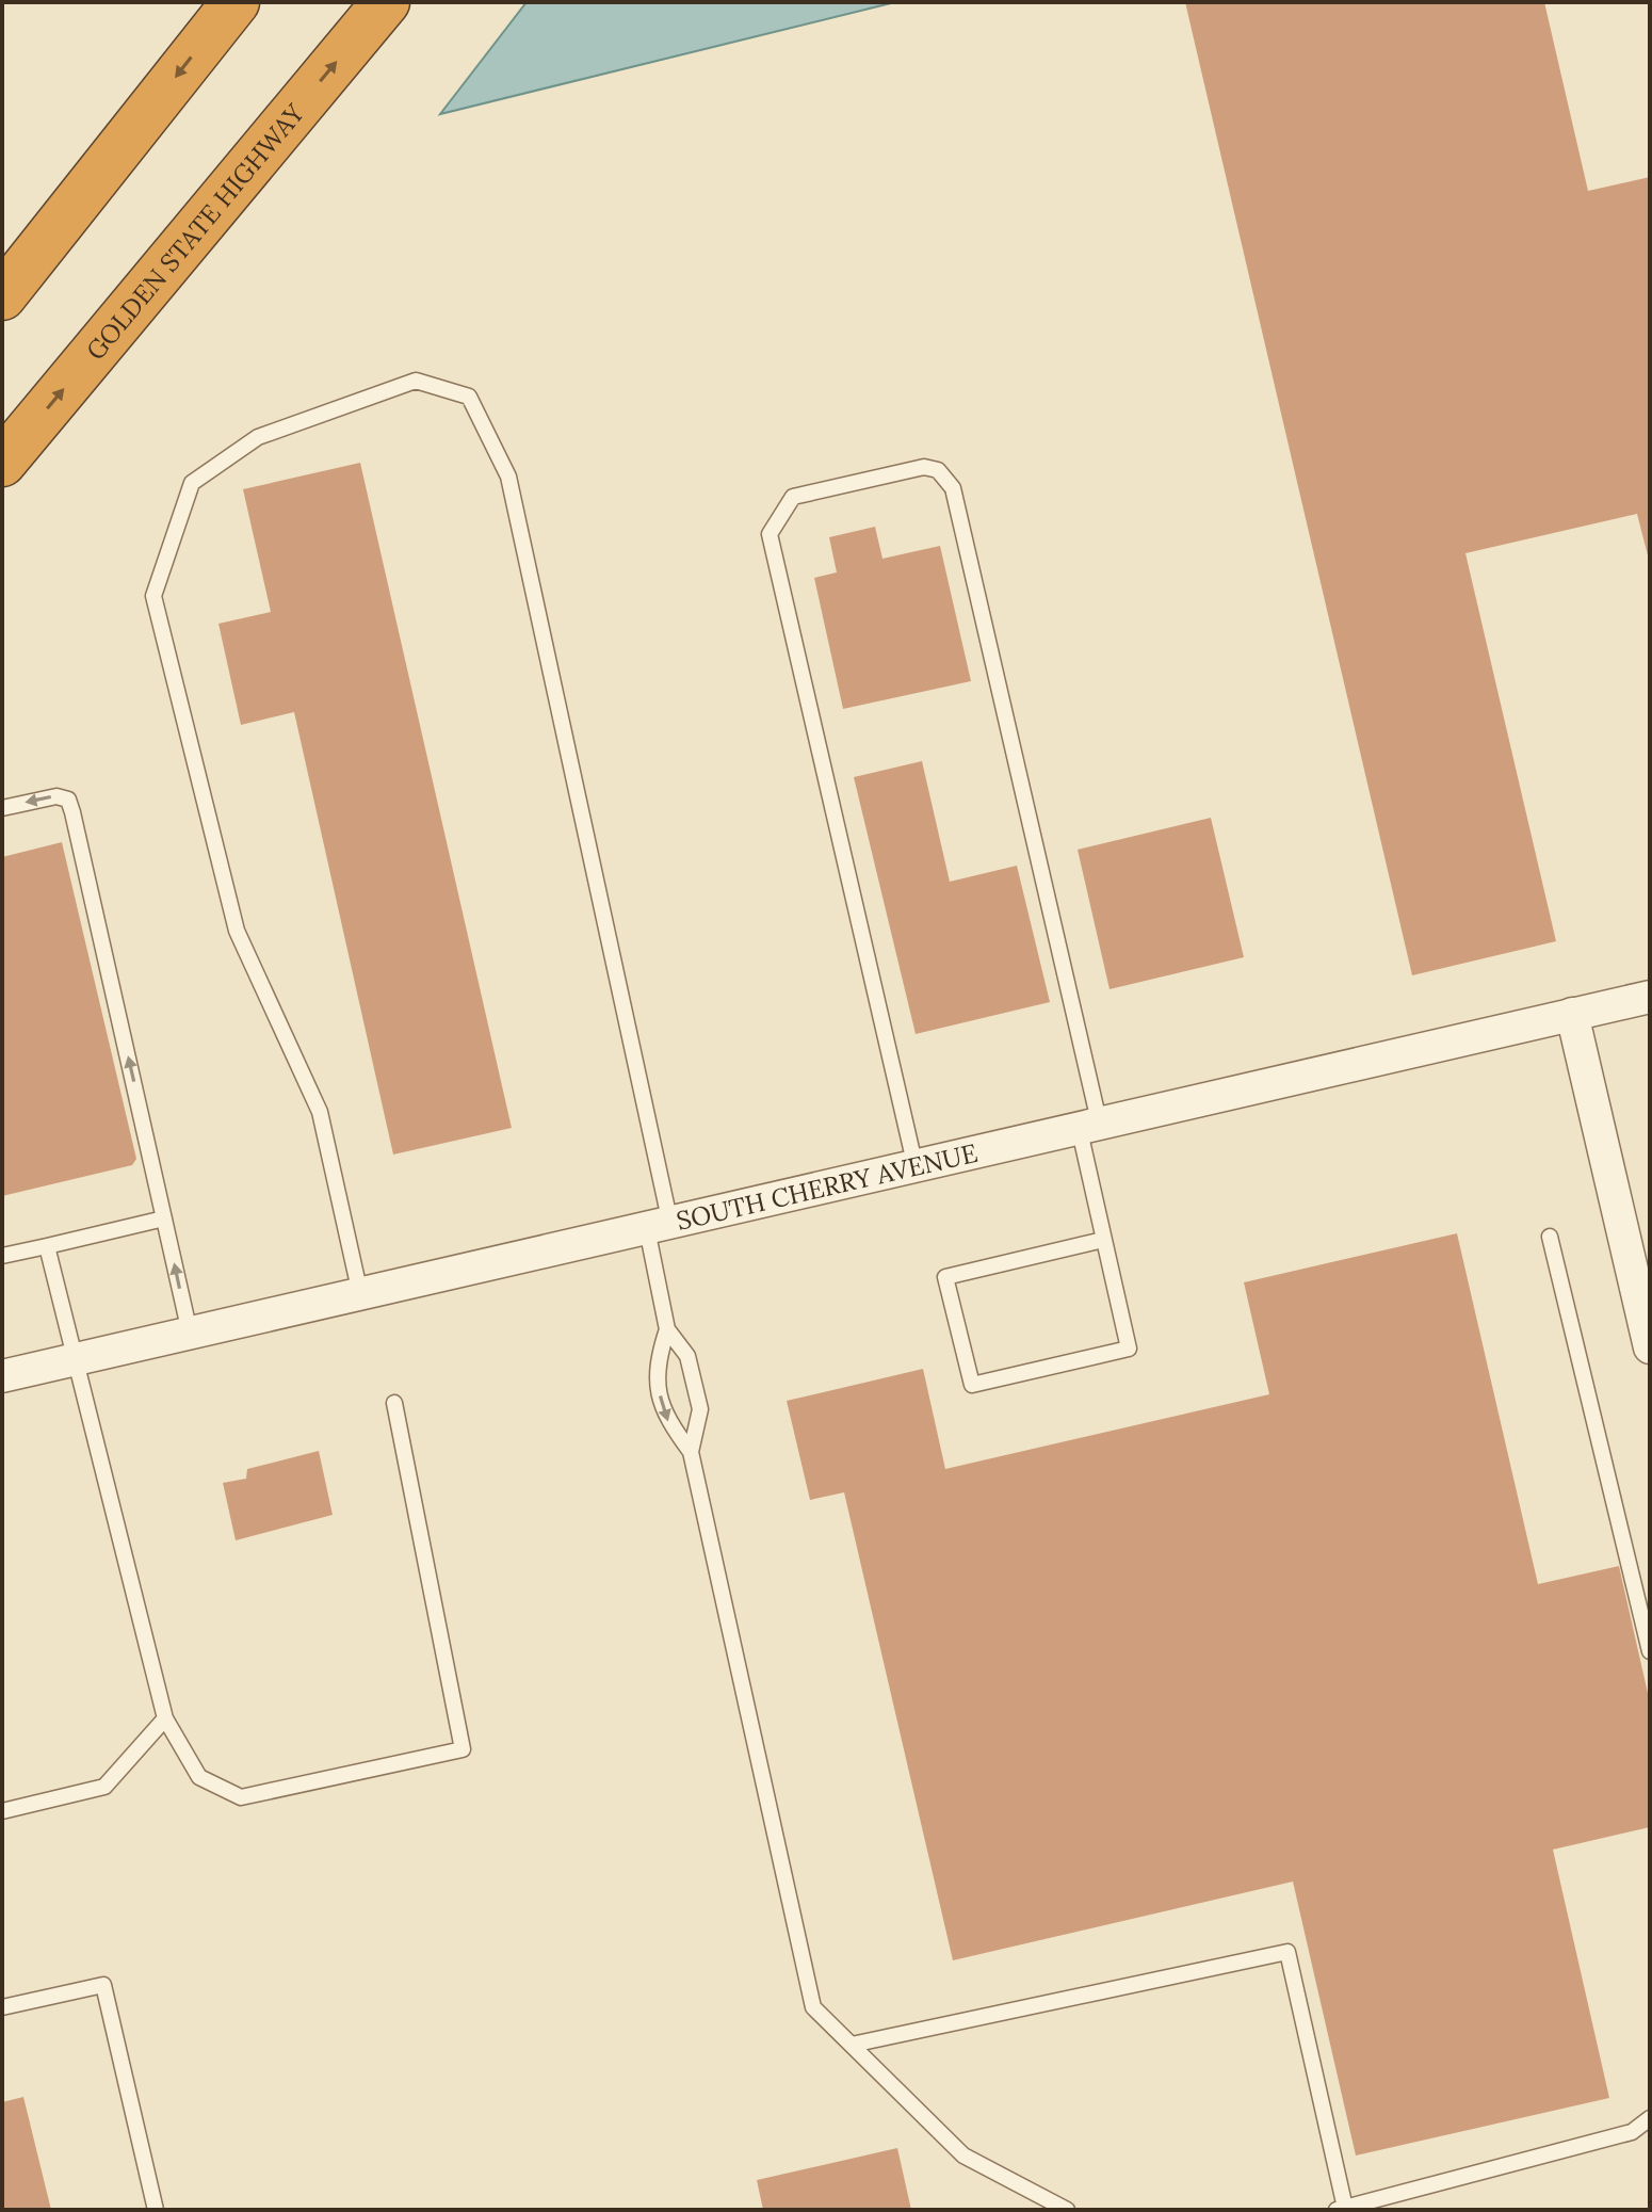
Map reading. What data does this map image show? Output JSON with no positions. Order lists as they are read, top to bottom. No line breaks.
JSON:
{"streets":{"highway":["GOLDEN STATE HIGHWAY"],"street":["SOUTH CHERRY AVENUE"]}}
